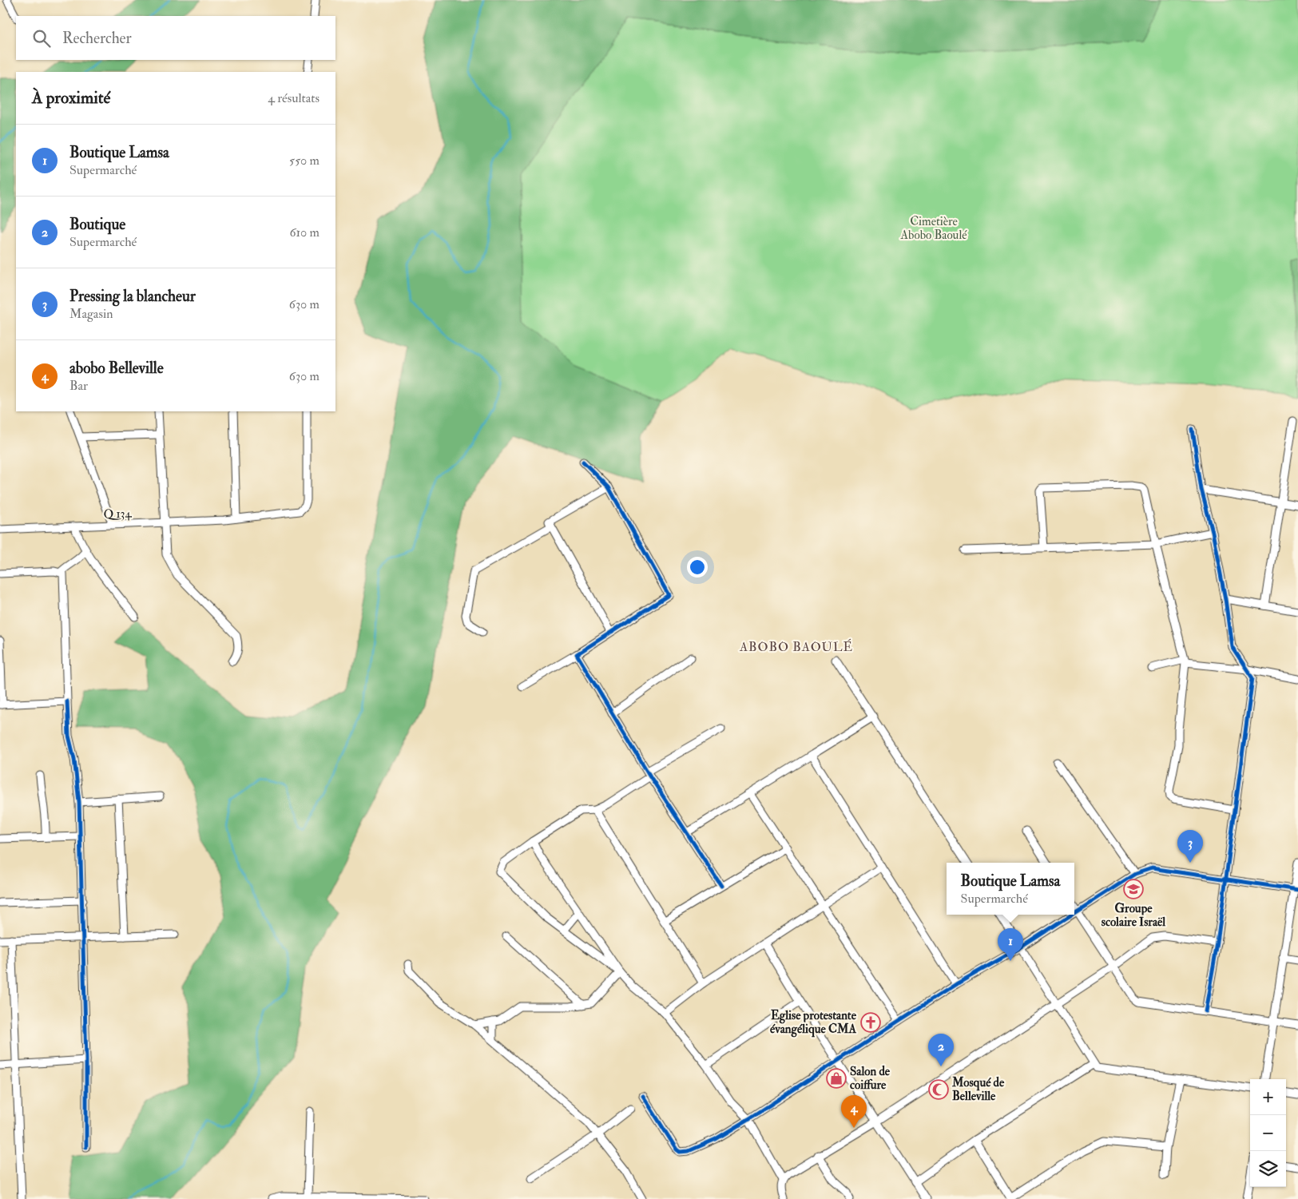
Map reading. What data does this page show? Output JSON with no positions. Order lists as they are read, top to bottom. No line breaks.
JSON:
{"streets":{"street":["Q 134"]},"districts":["ABOBO BAOULÉ"],"parks":["Cimetière Abobo Baoulé"],"places":{"school or university":["Groupe scolaire Israël"],"church":["Eglise protestante évangélique CMA"],"shop":["Salon de coiffure"],"mosque":["Mosqué de Belleville"]},"page":{"search":"Rechercher","heading":["À proximité","4 résultats"],"list":[{"mark":"1","name":"Boutique Lamsa","note":"Supermarché","value":"550 m"},{"mark":"2","name":"Boutique","note":"Supermarché","value":"610 m"},{"mark":"3","name":"Pressing la blancheur","note":"Magasin","value":"630 m"},{"mark":"4","name":"abobo Belleville","note":"Bar","value":"630 m"}],"pins":["3","1","2","4"],"popup":["Boutique Lamsa","Supermarché"],"map_buttons":["+","−"]}}
